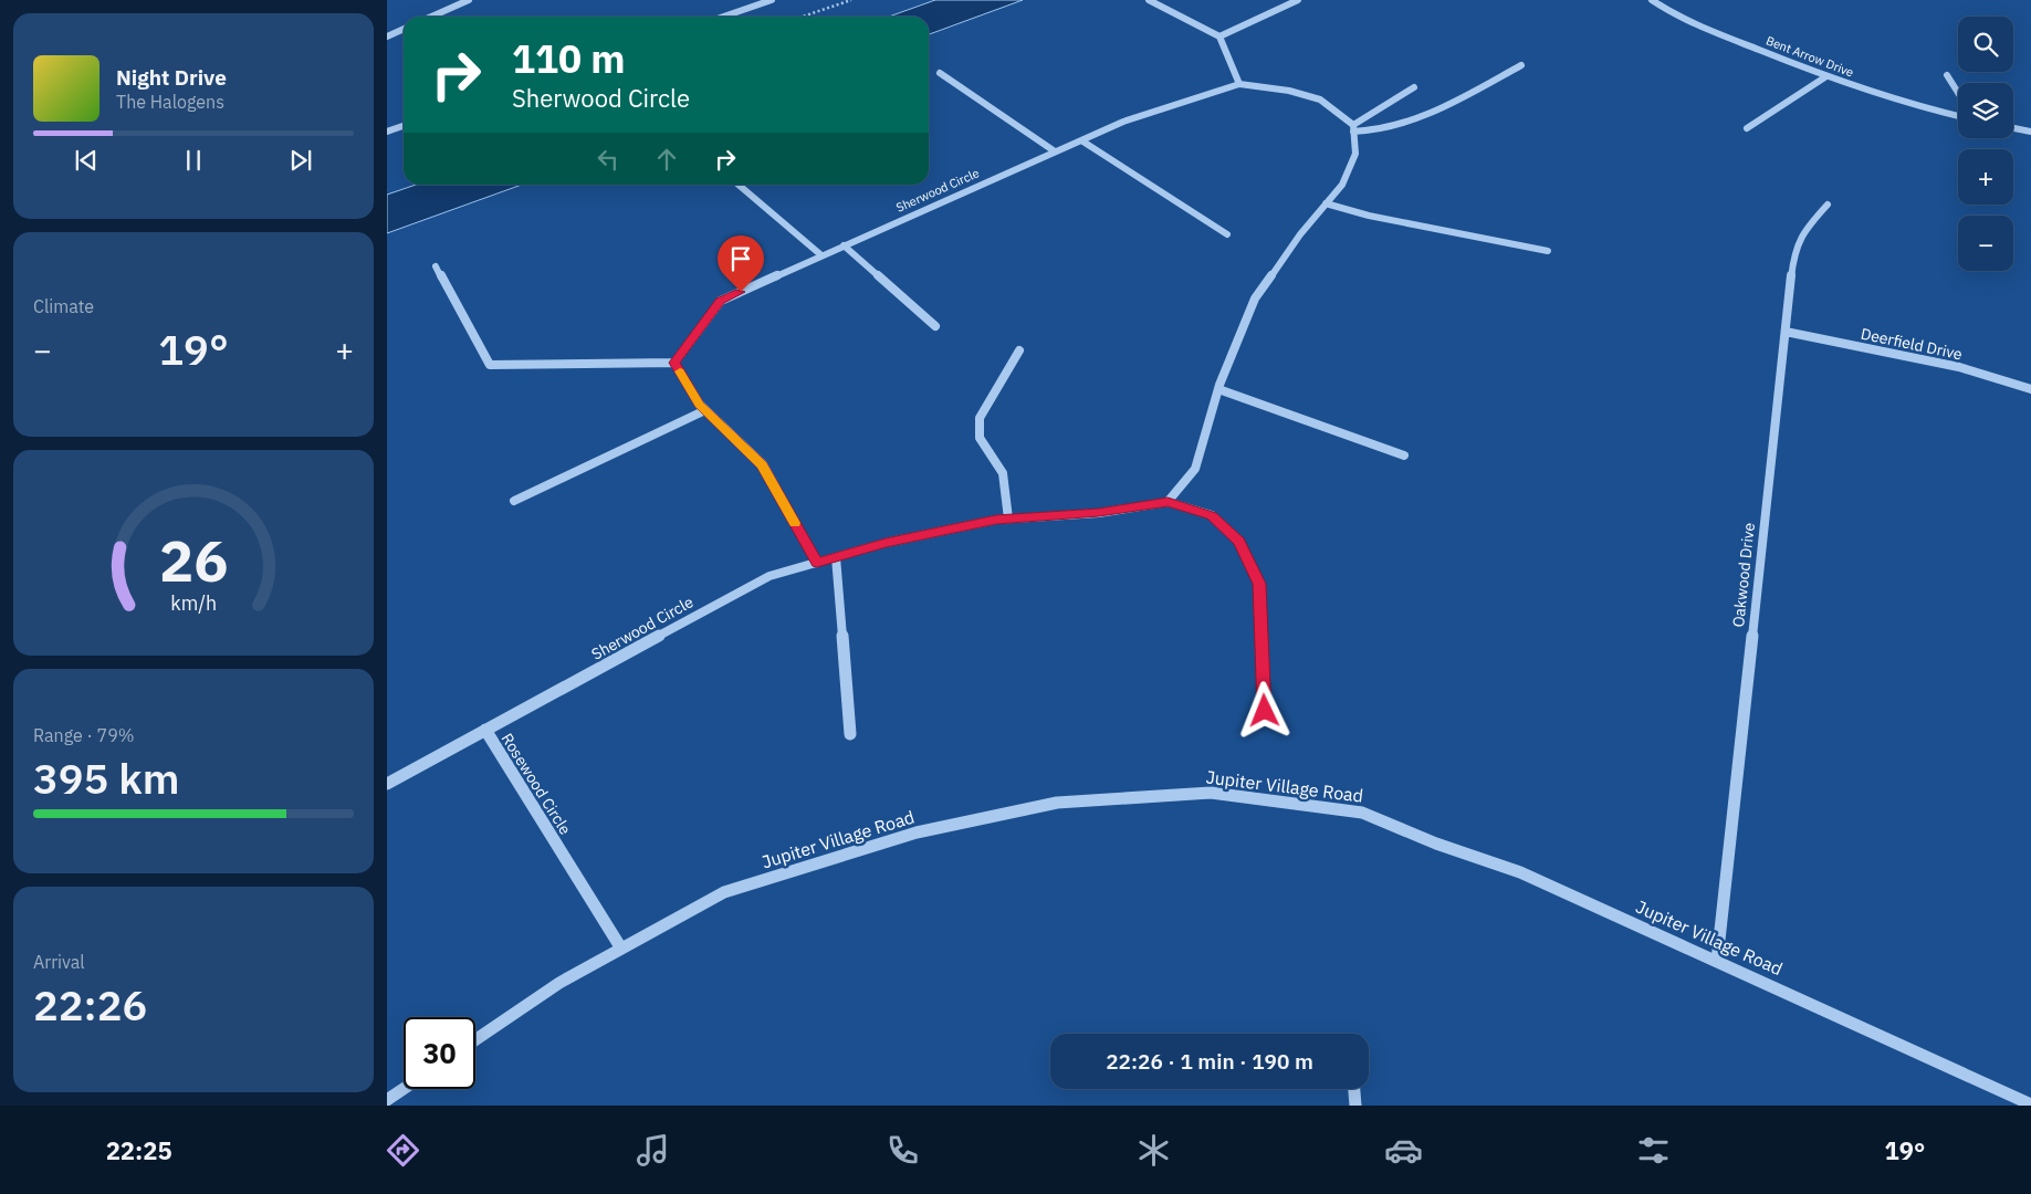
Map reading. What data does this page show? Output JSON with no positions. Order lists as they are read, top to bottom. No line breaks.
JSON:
{"streets":{"street":["Bent Arrow Drive","Sherwood Circle","Deerfield Drive","Oakwood Drive","Rosewood Circle","Jupiter Village Road"]},"crossings":[["Sherwood Circle","Rosewood Circle"],["Deerfield Drive","Oakwood Drive"],["Oakwood Drive","Jupiter Village Road"],["Rosewood Circle","Jupiter Village Road"]],"page":{"map_buttons":["+","−"],"turn":["110 m","Sherwood Circle"],"song":["Night Drive","The Halogens"],"tile":["Climate",["Range · 79%","395 km"],["Arrival","22:26"]],"heat":["−","19°","+"],"limit":"30","trip":"22:26 · 1 min · 190 m","tabs":["22:25","19°"],"gauge":["26","km/h"]}}
